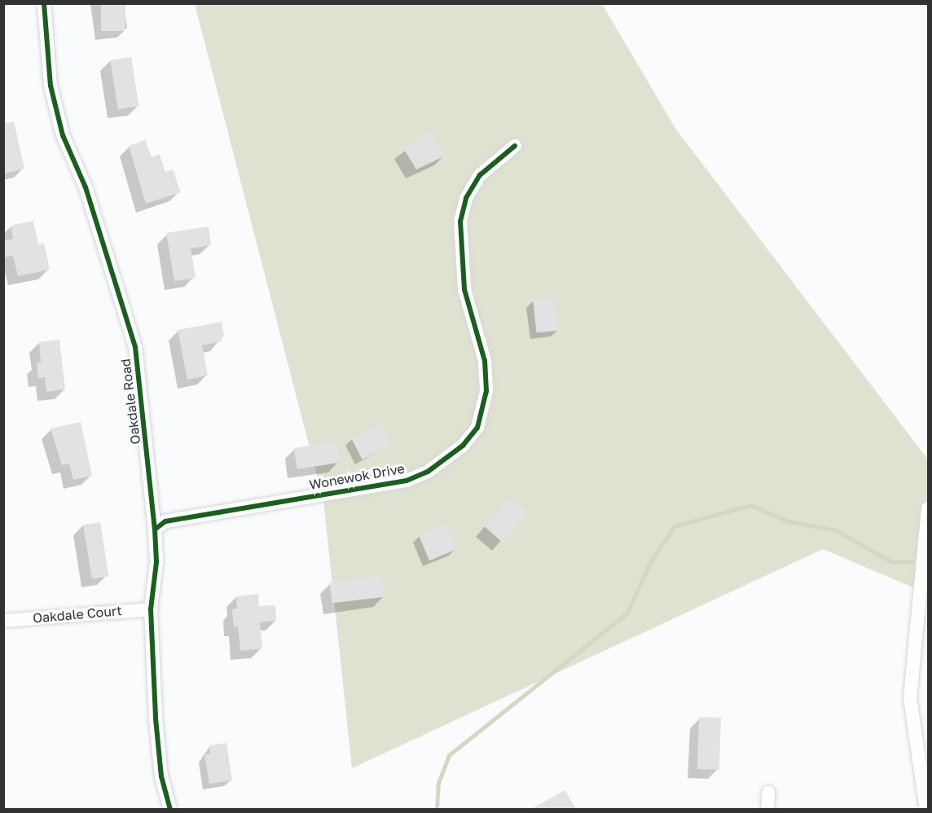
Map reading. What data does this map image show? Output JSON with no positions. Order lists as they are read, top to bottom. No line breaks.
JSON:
{"streets":{"street":["Oakdale Road","Wonewok Drive","Oakdale Court"]},"crossings":[["Oakdale Road","Wonewok Drive"],["Oakdale Road","Oakdale Court"]]}
